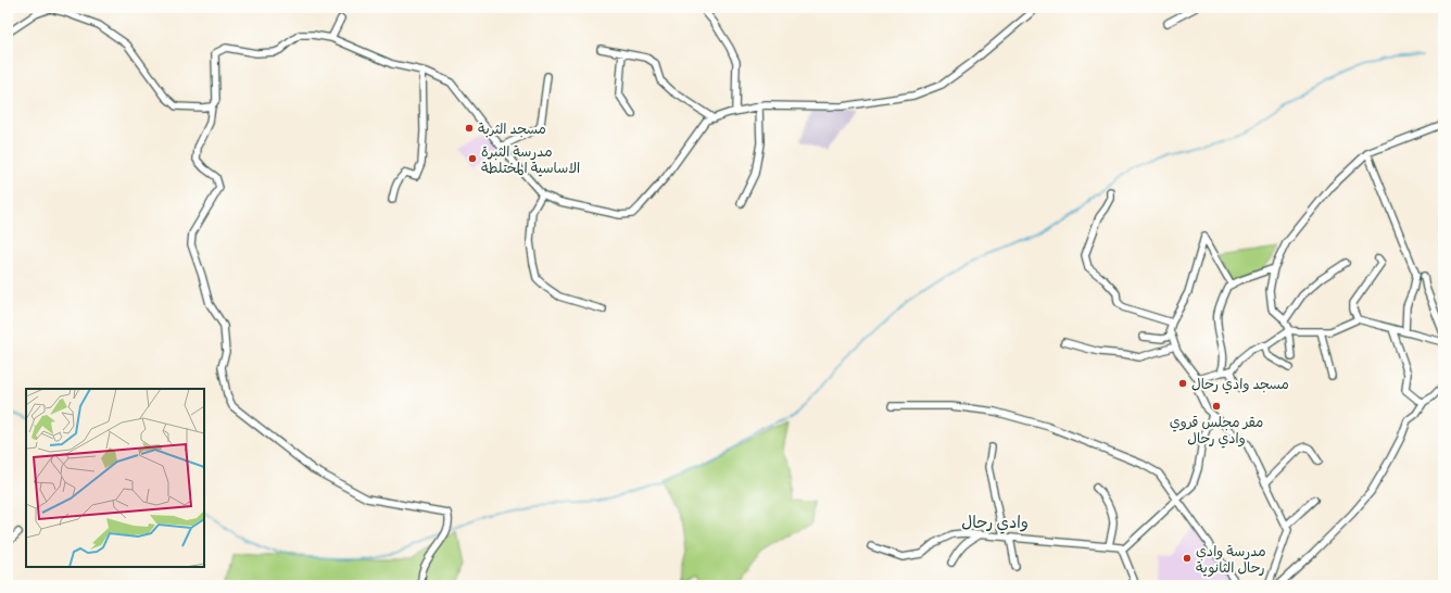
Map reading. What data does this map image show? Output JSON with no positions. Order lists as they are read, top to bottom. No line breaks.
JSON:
{"districts":["وادي رحال"],"places":["مسجد الثربة","مدرسة الثبرة الاساسية المختلطة","مسجد وادي رحال","مقر مجلس قروي وادي رحال","مدرسة وادي رحال الثانوية"]}
